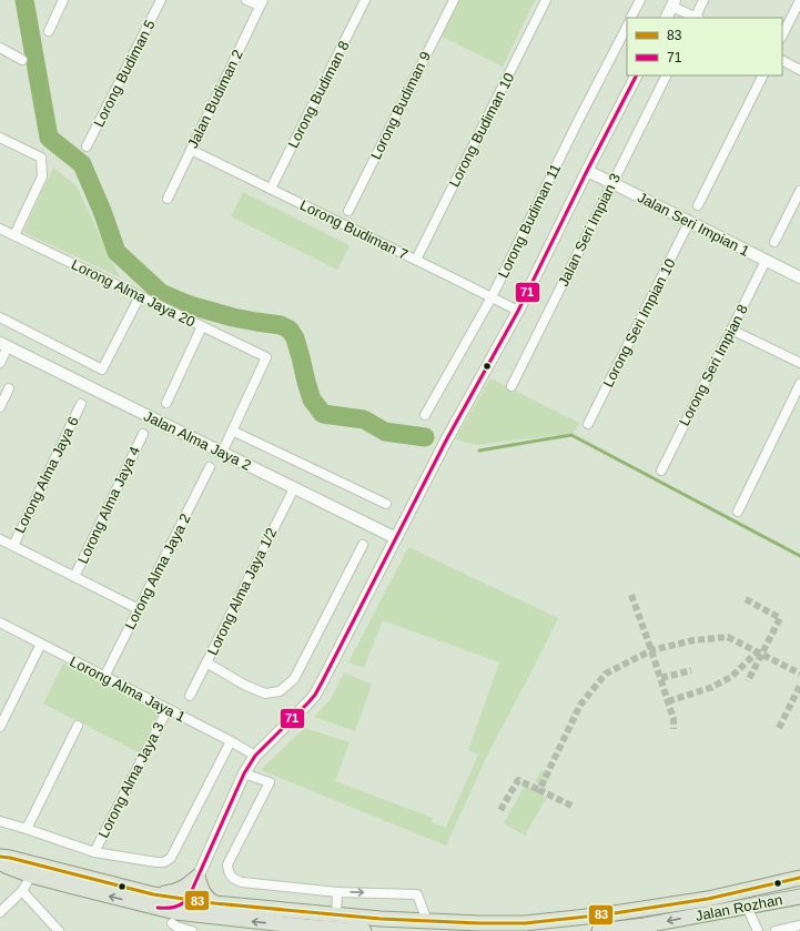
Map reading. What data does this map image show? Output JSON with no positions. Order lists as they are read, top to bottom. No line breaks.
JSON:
{"streets":{"main road":["Jalan Rozhan"],"street":["Lorong Budiman 5","Lorong Budiman 8","Jalan Budiman 2","Lorong Budiman 9","Lorong Budiman 10","Lorong Budiman 11","Jalan Seri Impian 1","Lorong Budiman 7","Jalan Seri Impian 3","Lorong Alma Jaya 20","Lorong Seri Impian 10","Lorong Seri Impian 8","Jalan Alma Jaya 2","Lorong Alma Jaya 6","Lorong Alma Jaya 4","Lorong Alma Jaya 2","Lorong Alma Jaya 1/2","Lorong Alma Jaya 1","Lorong Alma Jaya 3"]},"crossings":[["Lorong Budiman 8","Lorong Budiman 7"],["Jalan Budiman 2","Lorong Budiman 7"],["Lorong Budiman 10","Lorong Budiman 7"],["Lorong Budiman 11","Lorong Budiman 7"],["Jalan Seri Impian 1","Jalan Seri Impian 3"],["Jalan Seri Impian 1","Lorong Seri Impian 10"],["Jalan Seri Impian 1","Lorong Seri Impian 8"],["Lorong Alma Jaya 20","Jalan Alma Jaya 2"],["Jalan Alma Jaya 2","Lorong Alma Jaya 1/2"],["Lorong Alma Jaya 2","Lorong Alma Jaya 1"],["Lorong Alma Jaya 1","Lorong Alma Jaya 3"]],"lines":["transit line 71","transit line 83"],"legend":["83","71"]}
